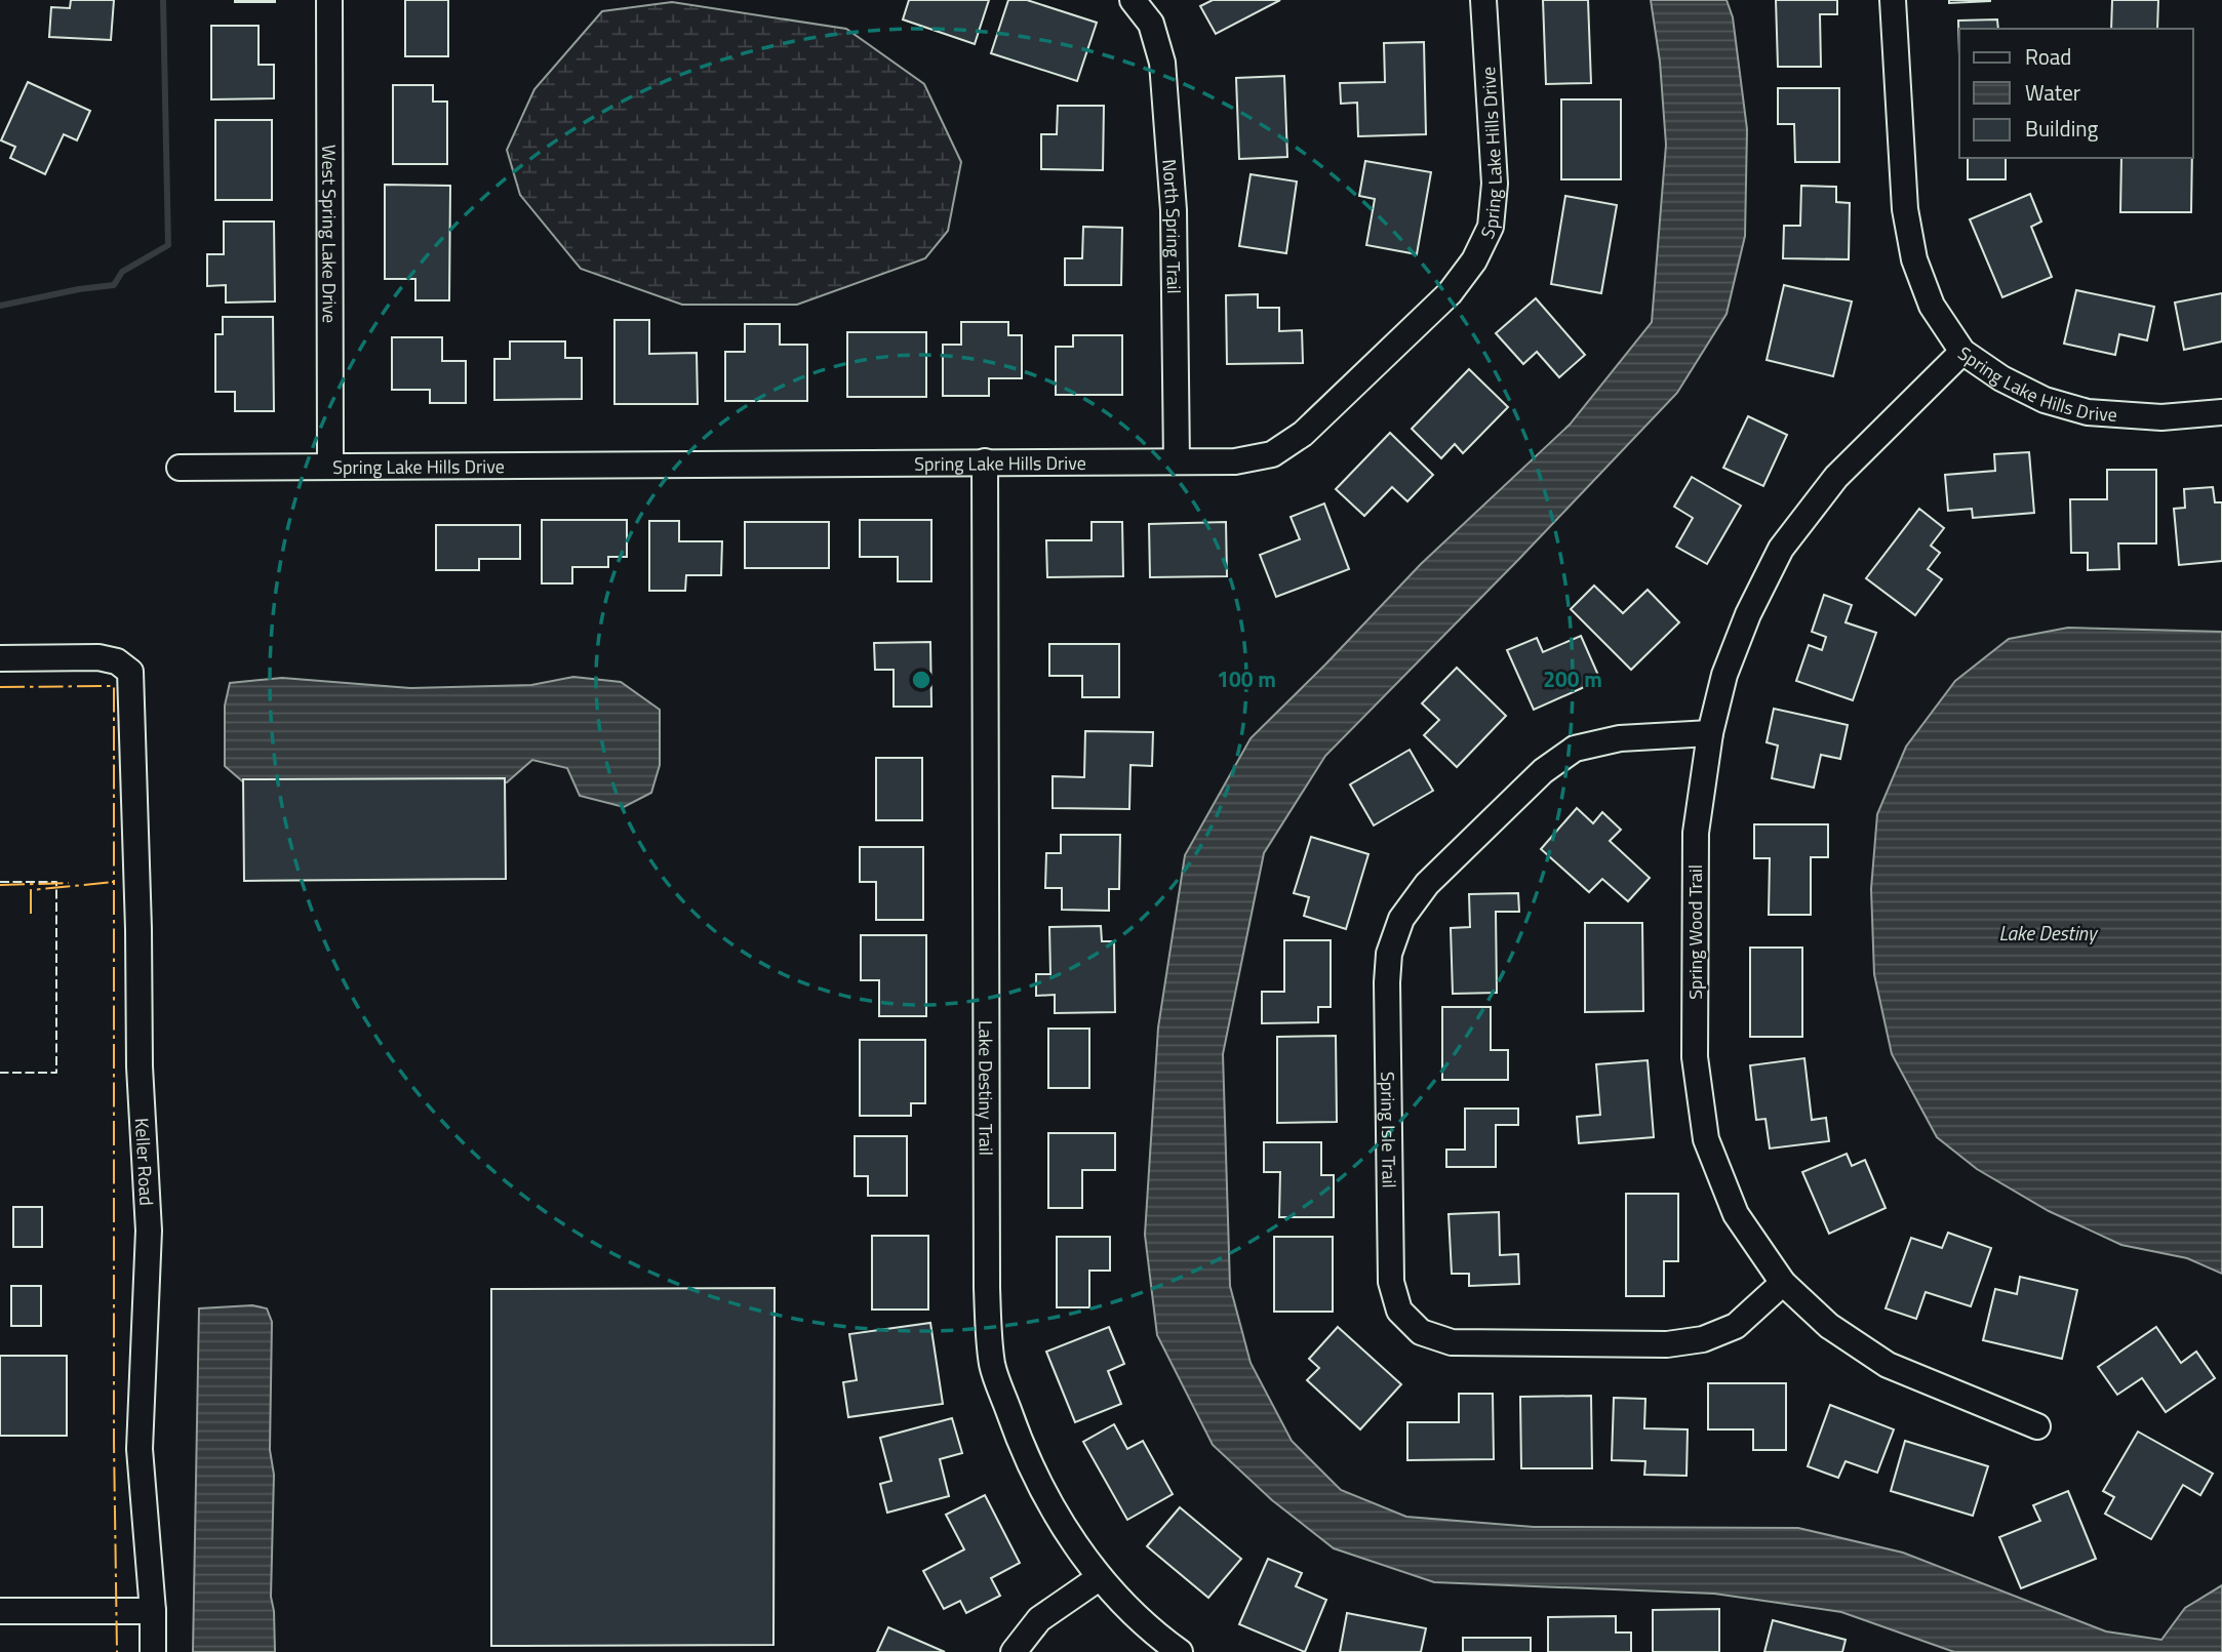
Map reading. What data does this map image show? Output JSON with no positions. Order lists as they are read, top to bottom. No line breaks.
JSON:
{"streets":{"street":["Spring Lake Hills Drive","North Spring Trail","West Spring Lake Drive","Spring Wood Trail","Lake Destiny Trail","Spring Isle Trail","Keller Road"]},"crossings":[["Spring Lake Hills Drive","North Spring Trail"],["Spring Lake Hills Drive","West Spring Lake Drive"],["Spring Lake Hills Drive","Spring Wood Trail"],["Spring Lake Hills Drive","Lake Destiny Trail"],["Spring Wood Trail","Spring Isle Trail"]],"water":["Lake Destiny"],"legend":["Road","Water","Building"],"rings":["100 m","200 m"]}
